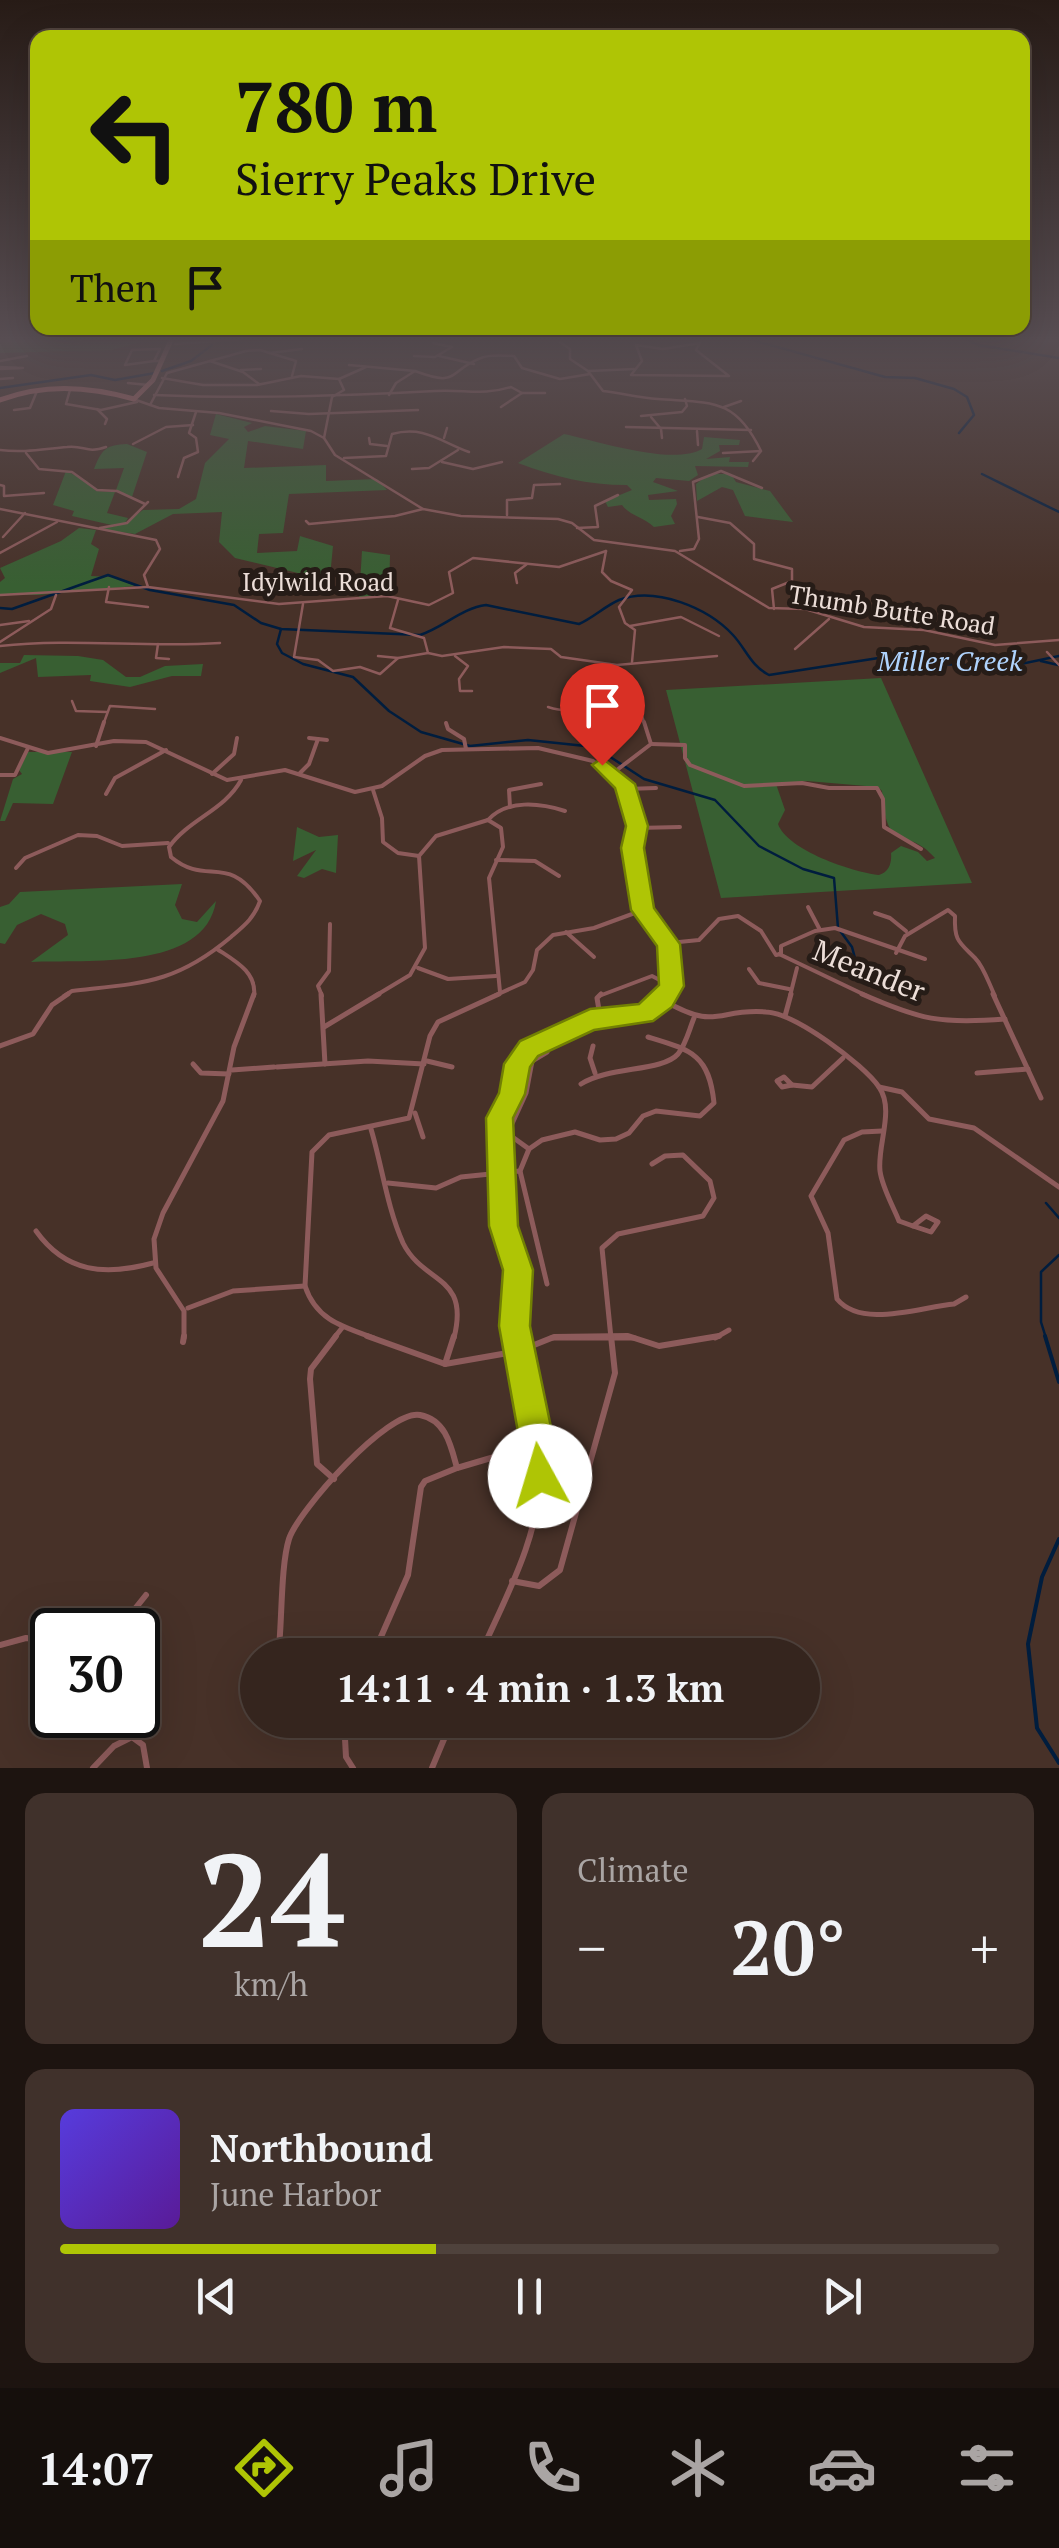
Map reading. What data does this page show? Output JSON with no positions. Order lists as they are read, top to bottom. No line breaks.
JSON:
{"streets":{"street":["Idylwild Road","Thumb Butte Road","Meander"]},"water":["Miller Creek"],"page":{"turn":["780 m","Sierry Peaks Drive"],"then":"Then","limit":"30","trip":"14:11 · 4 min · 1.3 km","tile":[["24","km/h"],"Climate"],"heat":["−","20°","+"],"song":["Northbound","June Harbor"],"tabs":"14:07"}}
